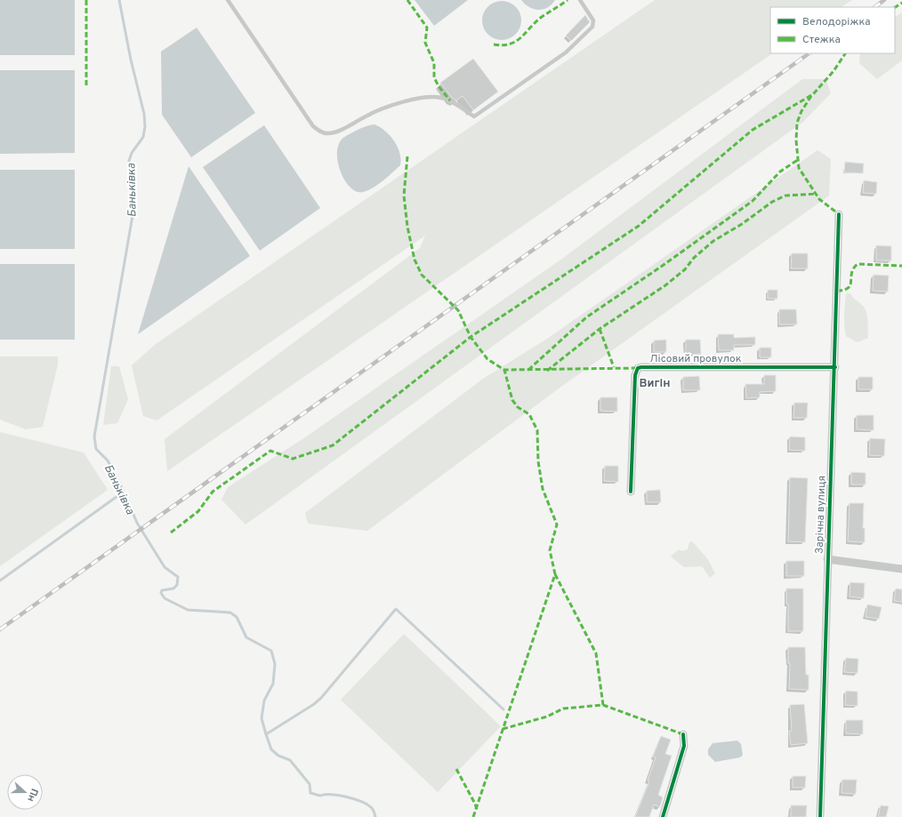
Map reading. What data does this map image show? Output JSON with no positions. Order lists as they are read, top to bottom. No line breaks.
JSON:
{"streets":{"street":["Лісовий провулок","Зарічна вулиця"]},"crossings":[["Лісовий провулок","Зарічна вулиця"]],"districts":["Вигін"],"water":["Баньківка"],"legend":["Велодоріжка","Стежка"],"north":"right"}
